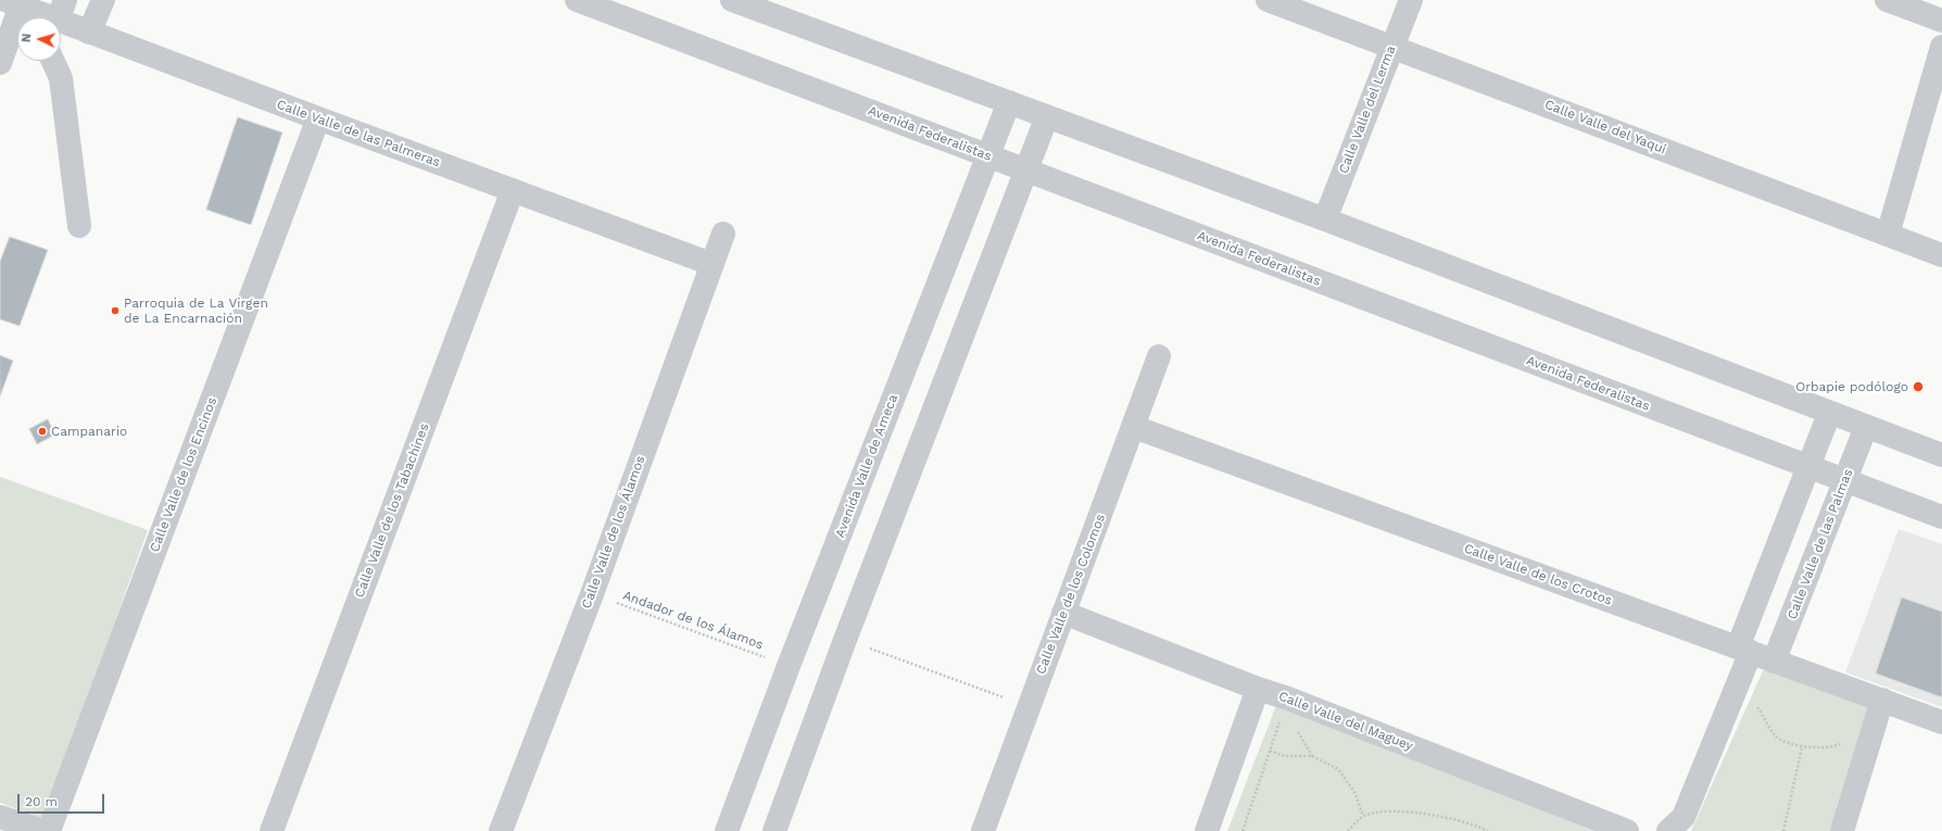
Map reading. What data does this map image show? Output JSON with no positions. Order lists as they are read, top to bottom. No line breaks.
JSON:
{"streets":{"street":["Calle Valle del Lerma","Calle Valle del Yaqui","Calle Valle de las Palmeras","Avenida Federalistas","Avenida Valle de Ameca","Calle Valle de los Encinos","Calle Valle de los Tabachines","Calle Valle de los Álamos","Calle Valle de las Palmas","Calle Valle de los Crotos","Calle Valle de los Colomos","Calle Valle del Maguey"],"path":["Andador de los Álamos"]},"crossings":[["Calle Valle del Lerma","Calle Valle del Yaqui"],["Calle Valle de las Palmeras","Calle Valle de los Encinos"],["Calle Valle de las Palmeras","Calle Valle de los Tabachines"],["Calle Valle de las Palmeras","Calle Valle de los Álamos"],["Avenida Federalistas","Avenida Valle de Ameca"],["Avenida Federalistas","Calle Valle de las Palmas"],["Avenida Valle de Ameca","Andador de los Álamos"],["Calle Valle de los Álamos","Andador de los Álamos"],["Calle Valle de las Palmas","Calle Valle de los Crotos"],["Calle Valle de los Crotos","Calle Valle de los Colomos"],["Calle Valle de los Colomos","Calle Valle del Maguey"]],"places":["Parroquia de La Virgen de La Encarnación","Orbapie podólogo","Campanario"],"scale_bar":"20 m","north":"left"}
